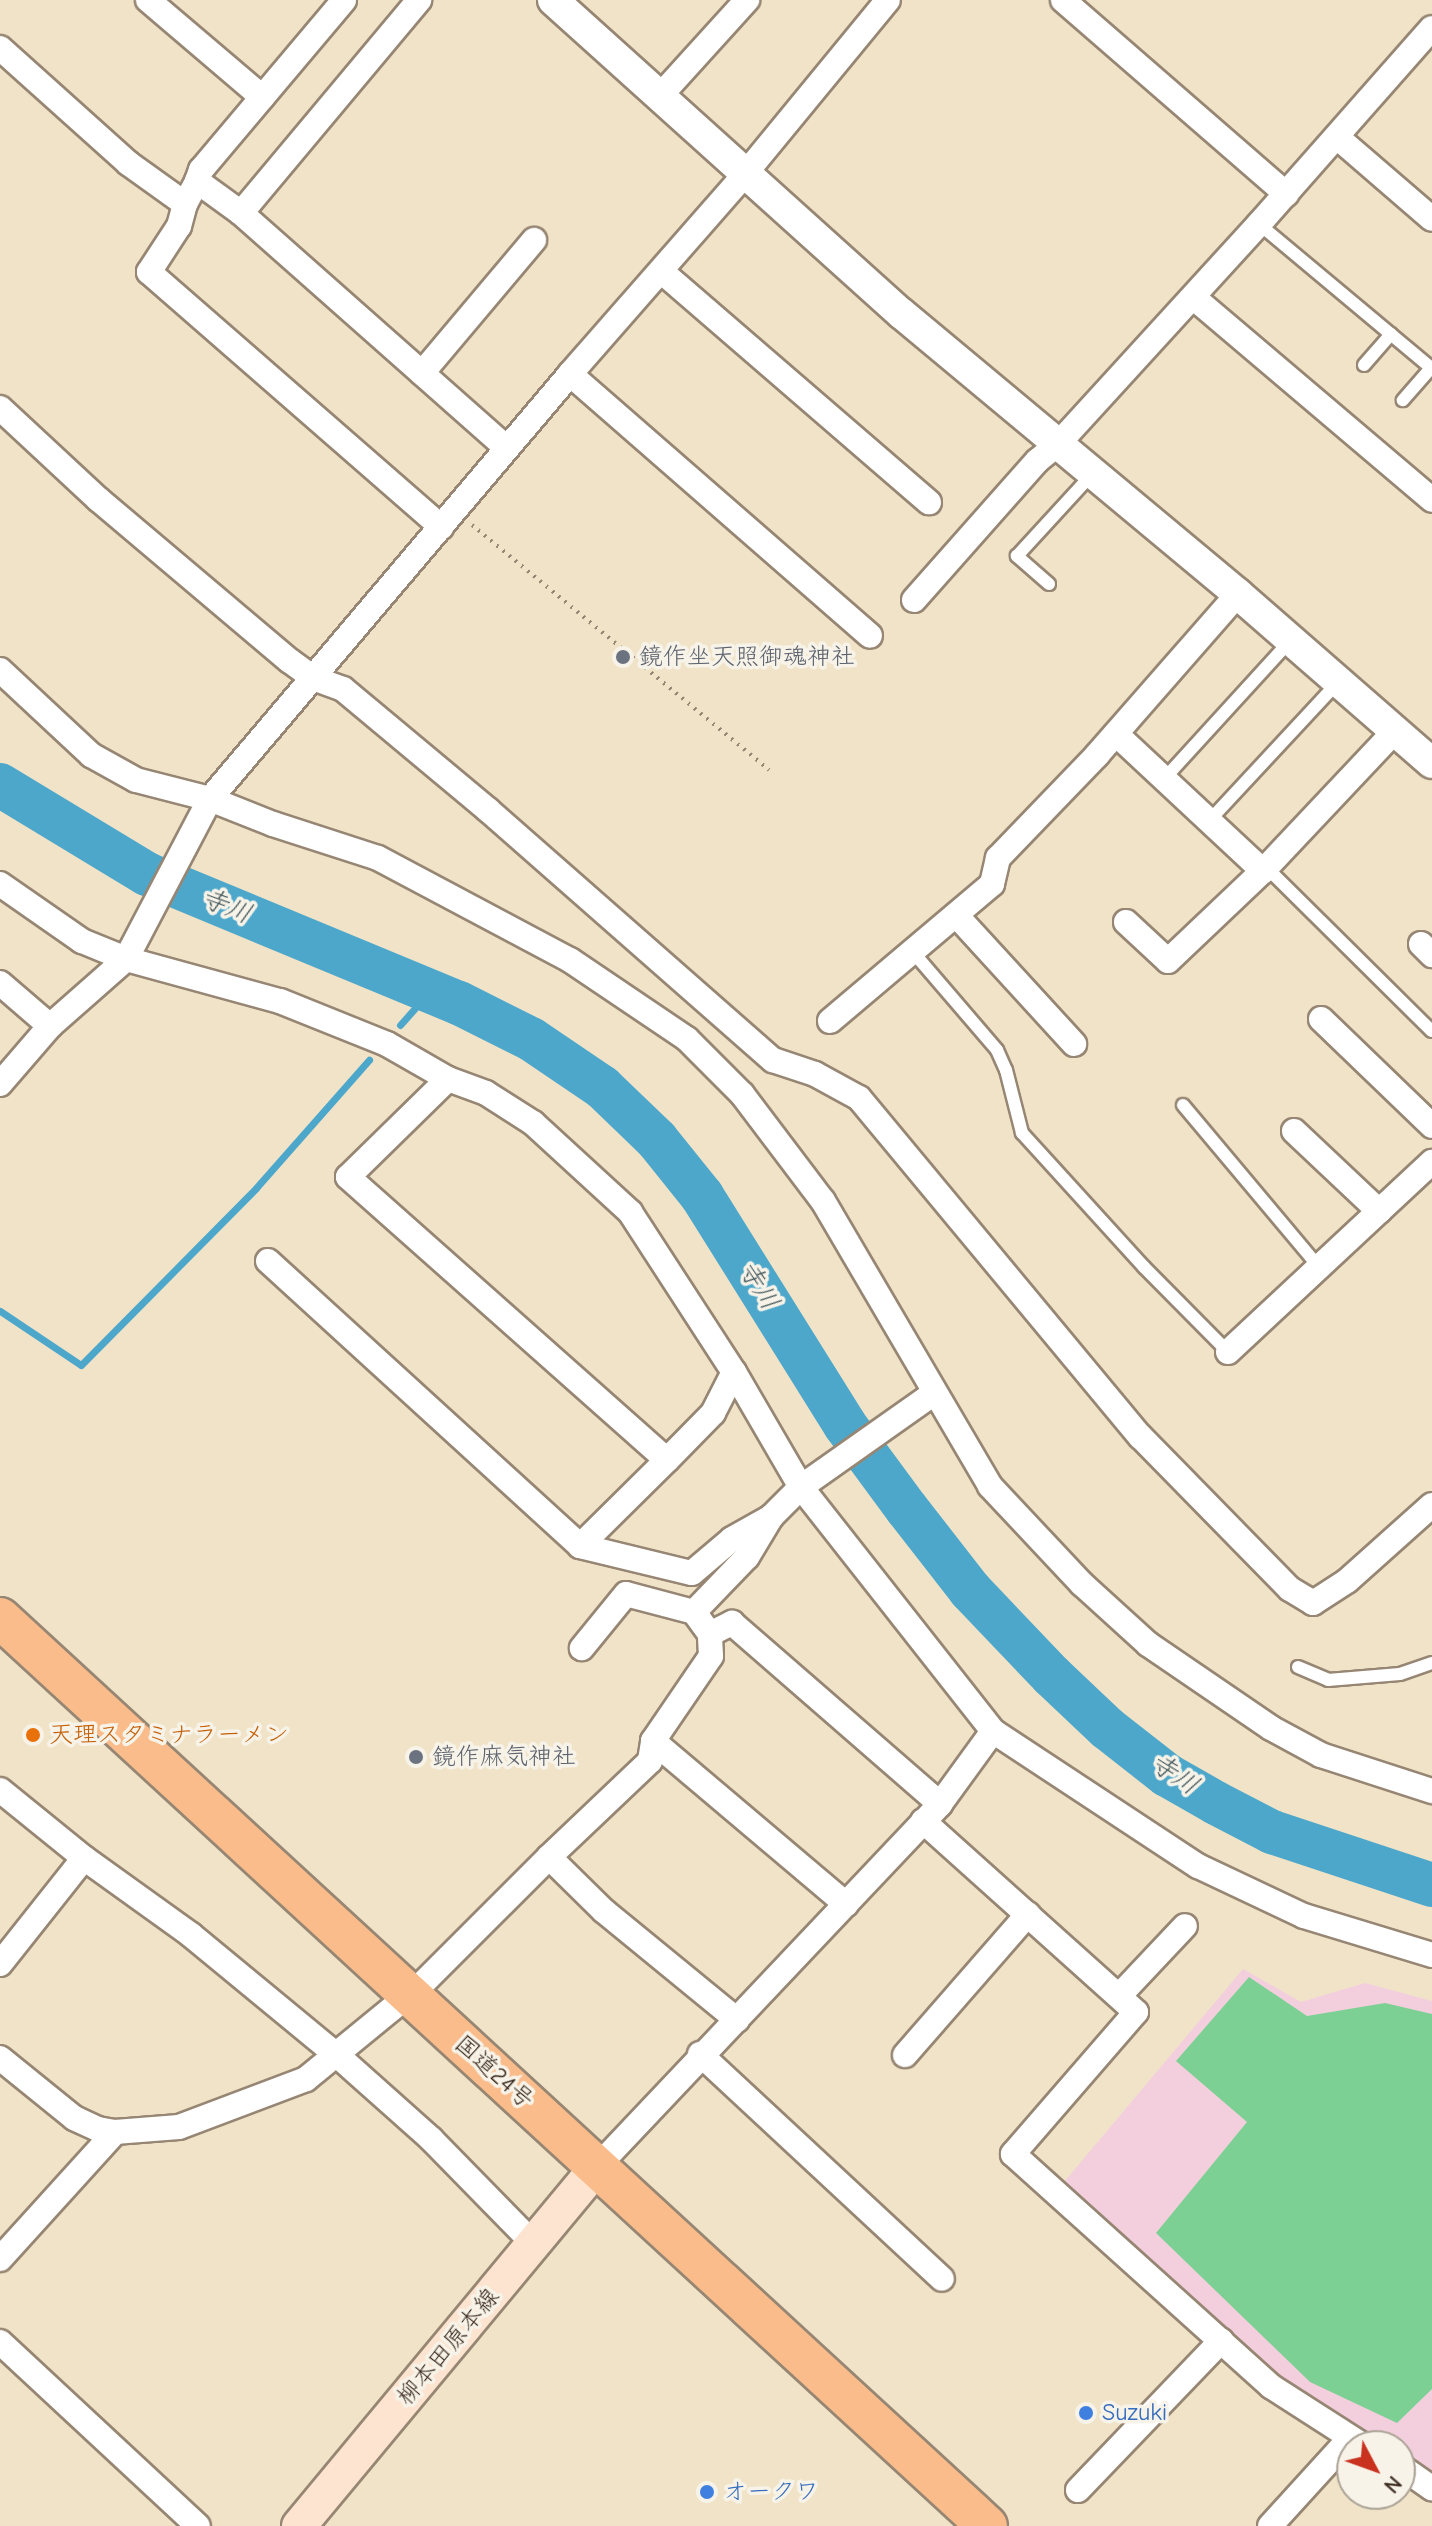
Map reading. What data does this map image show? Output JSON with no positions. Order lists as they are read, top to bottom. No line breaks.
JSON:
{"streets":{"highway":["国道24号"],"main road":["柳本田原本線"]},"crossings":[["国道24号","柳本田原本線"]],"water":["寺川"],"places":["鏡作坐天照御魂神社","天理スタミナラーメン","鏡作麻気神社","Suzuki","オークワ"],"north":"bottom right"}
